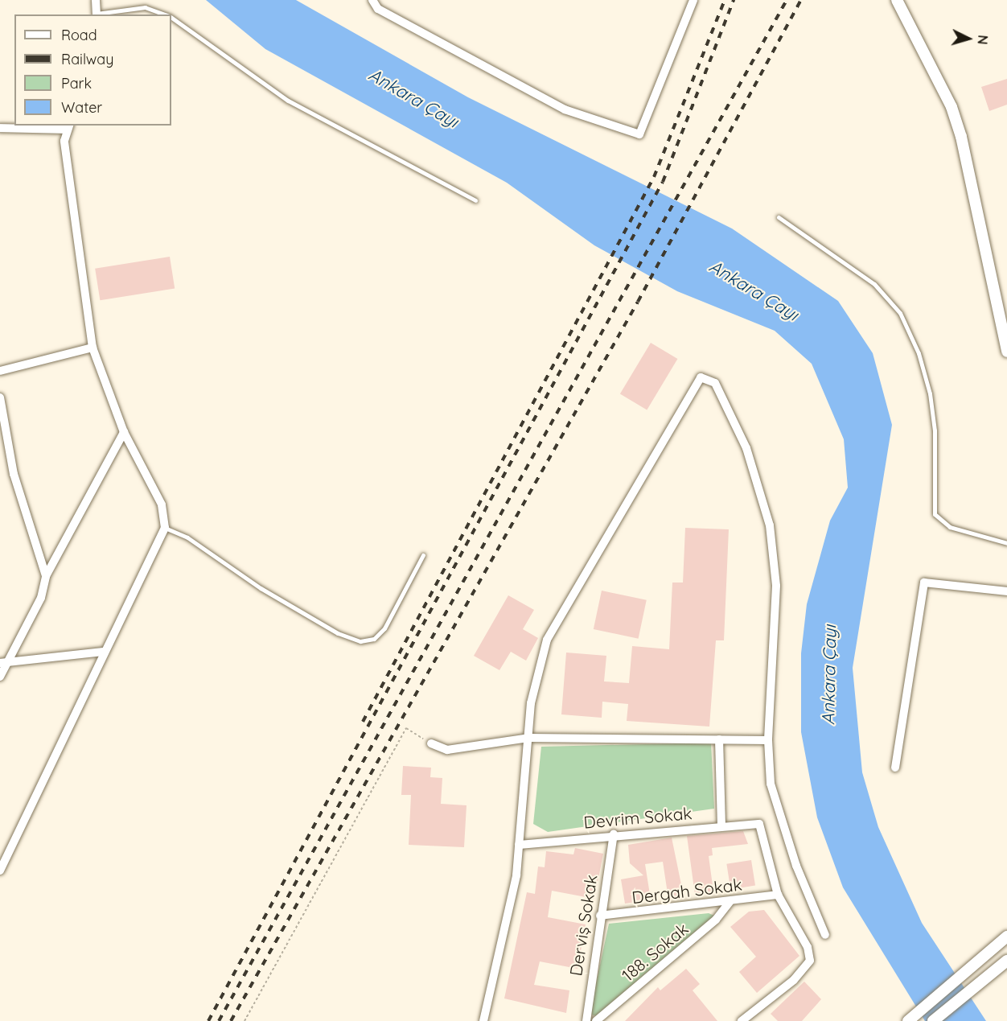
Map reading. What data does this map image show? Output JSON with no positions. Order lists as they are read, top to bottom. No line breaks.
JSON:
{"streets":{"street":["Devrim Sokak","Dergah Sokak","Derviş Sokak","188. Sokak"]},"crossings":[["Devrim Sokak","Dergah Sokak"],["Devrim Sokak","Derviş Sokak"],["Dergah Sokak","Derviş Sokak"],["Dergah Sokak","188. Sokak"]],"water":["Ankara Çayı"],"legend":["Road","Railway","Park","Water"],"north":"right"}
